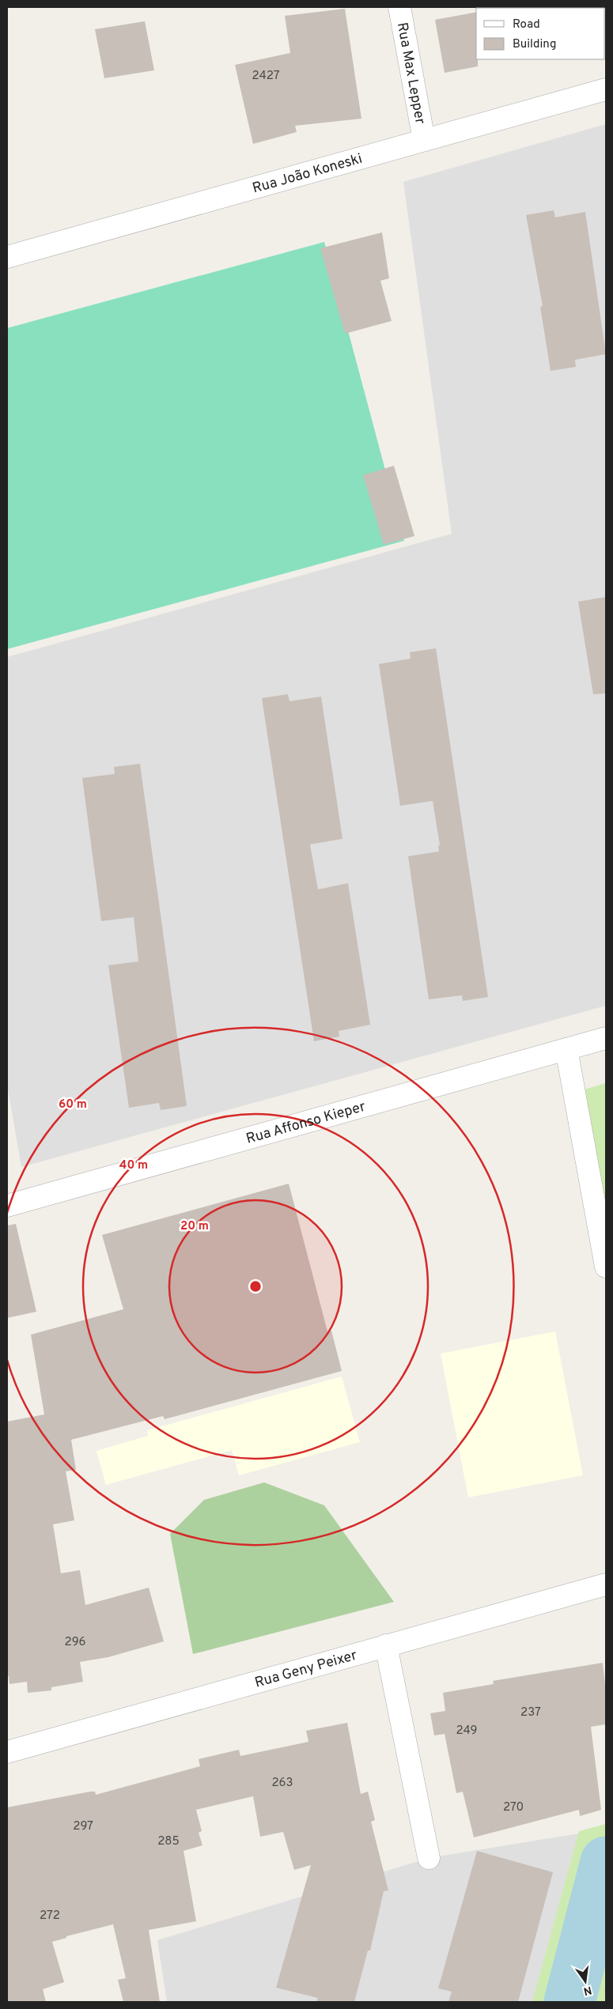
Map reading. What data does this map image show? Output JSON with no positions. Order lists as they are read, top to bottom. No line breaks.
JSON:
{"streets":{"street":["Rua Max Lepper","Rua João Koneski","Rua Affonso Kieper","Rua Geny Peixer"]},"crossings":[["Rua Max Lepper","Rua João Koneski"]],"house_numbers":["2427","296","237","249","263","270","297","285","272"],"legend":["Road","Building"],"north":"bottom","rings":["60 m","40 m","20 m"]}
